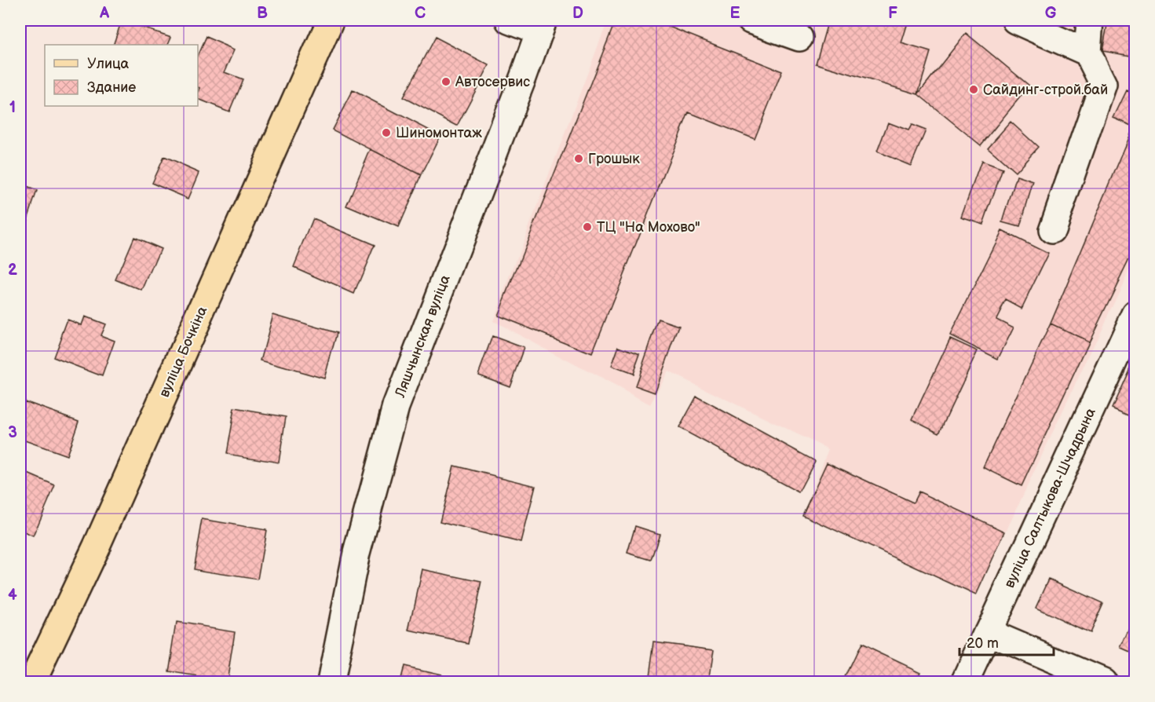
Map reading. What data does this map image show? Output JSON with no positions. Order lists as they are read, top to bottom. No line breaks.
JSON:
{"streets":{"main road":["вуліца Бочкіна"],"street":["Ляшчынская вуліца","вуліца Салтыкова-Шчадрына"]},"places":["Автосервис","Сайдинг-строй.бай","Шиномонтаж","Грошык","ТЦ \"На Мохово\""],"legend":["Улица","Здание"],"scale_bar":"20 m","grid":{"columns":["A","B","C","D","E","F","G"],"rows":["1","2","3","4"]}}
